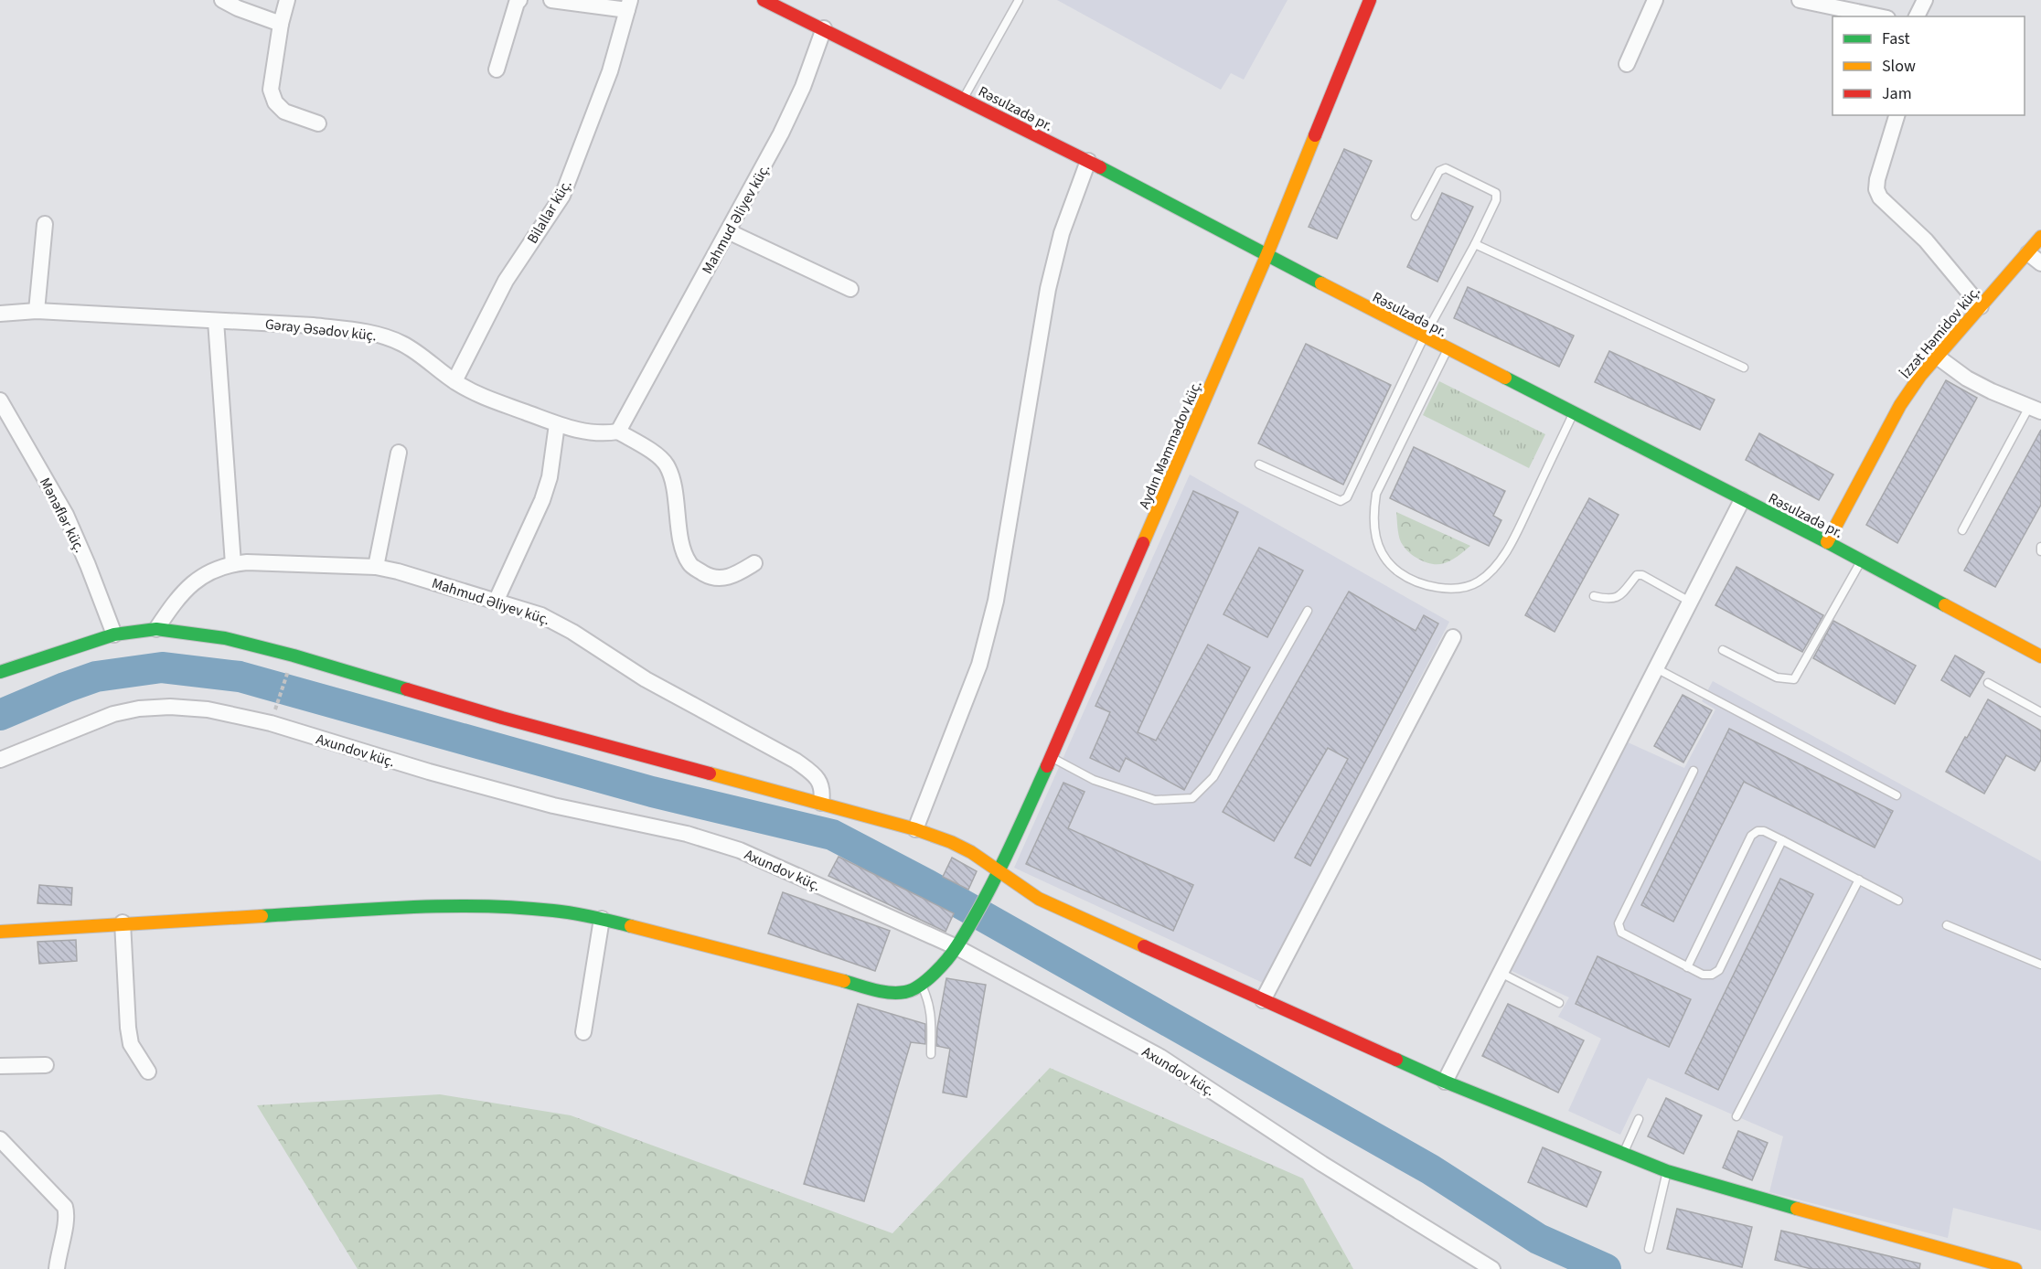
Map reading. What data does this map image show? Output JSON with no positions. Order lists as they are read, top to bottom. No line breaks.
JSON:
{"streets":{"street":["Rəsulzadə pr.","Bilallar küç.","Mahmud Əliyev küç.","Gəray Əsədov küç.","İzzət Həmidov küç.","Aydın Məmmədov küç.","Mənəflər küç.","Axundov küç."]},"crossings":[["Rəsulzadə pr.","Mahmud Əliyev küç."],["Rəsulzadə pr.","İzzət Həmidov küç."],["Rəsulzadə pr.","Aydın Məmmədov küç."],["Bilallar küç.","Gəray Əsədov küç."],["Mahmud Əliyev küç.","Gəray Əsədov küç."],["Aydın Məmmədov küç.","Axundov küç."]],"legend":["Fast","Slow","Jam"]}
